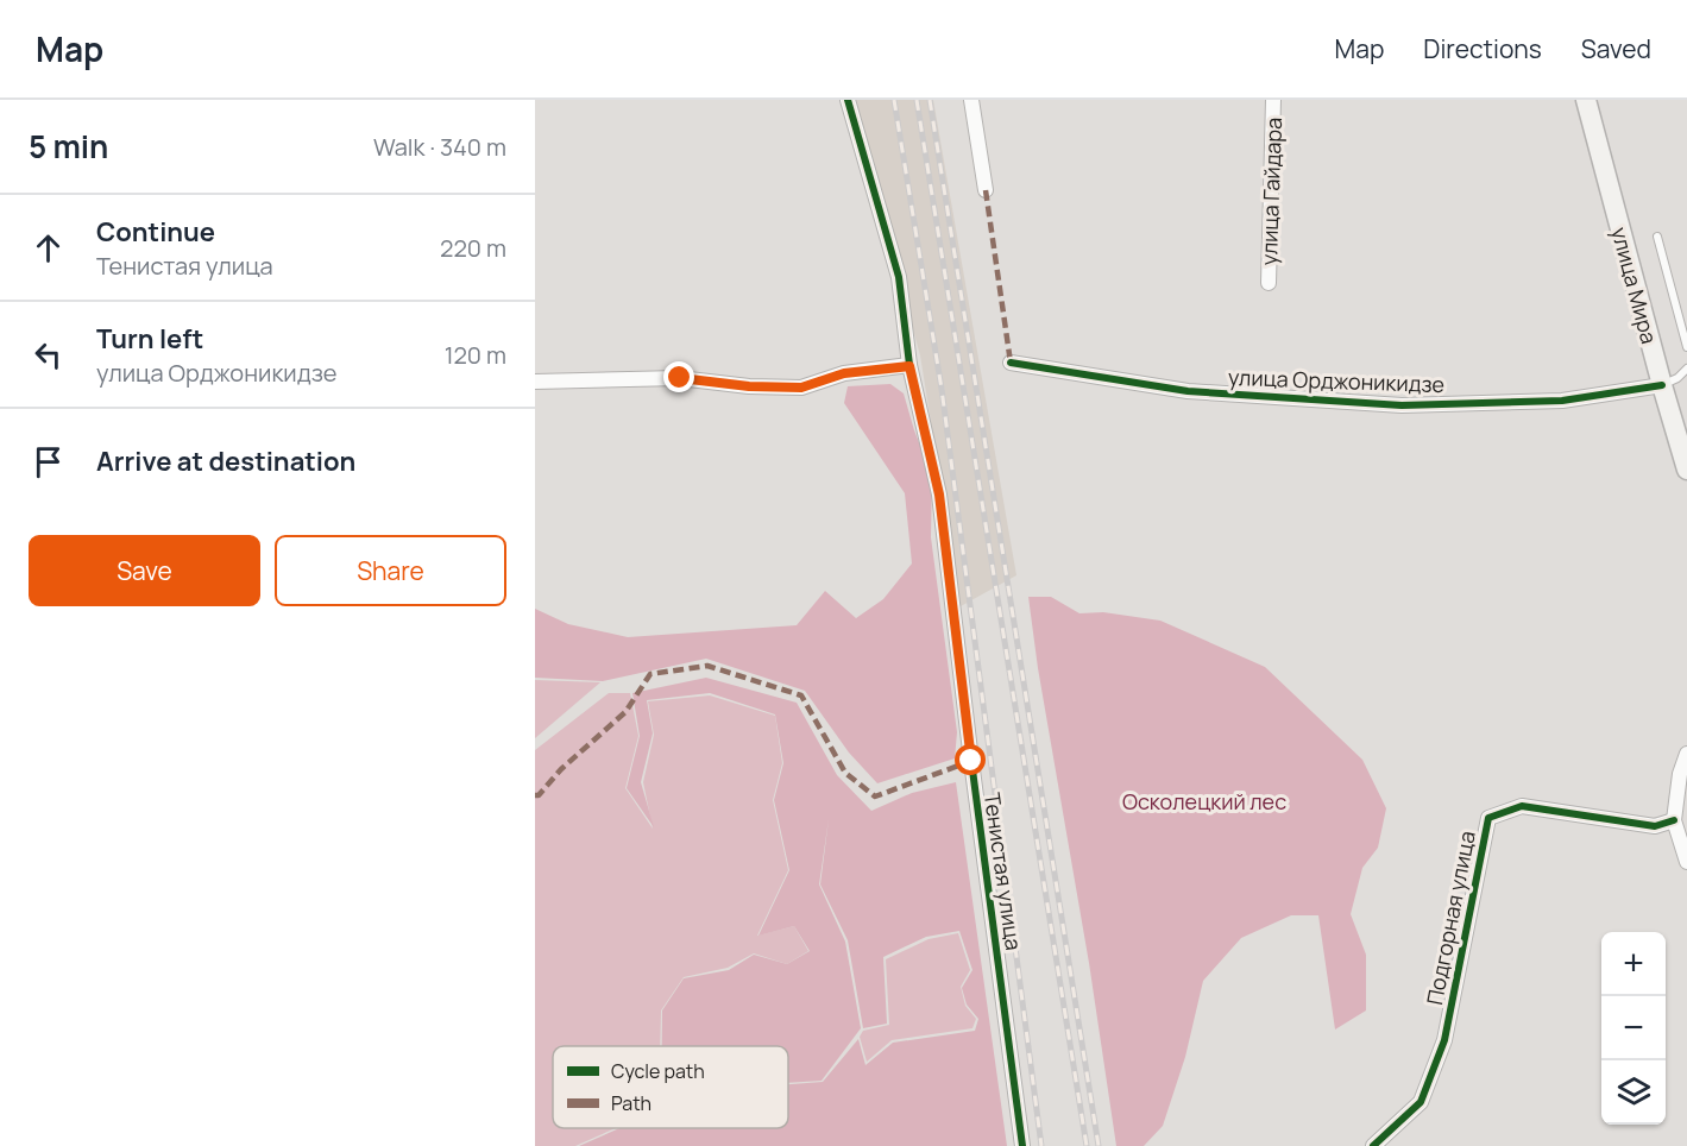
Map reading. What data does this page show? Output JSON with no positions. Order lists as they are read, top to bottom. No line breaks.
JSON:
{"streets":{"main road":["улица Мира"],"street":["улица Гайдара","улица Орджоникидзе","Тенистая улица","Подгорная улица"]},"crossings":[["улица Мира","улица Орджоникидзе"]],"parks":["Осколецкий лес"],"legend":["Cycle path","Path"],"page":{"header":"Map","nav":["Map","Directions","Saved"],"heading":["5 min","Walk · 340 m"],"list":[["Continue","Тенистая улица","220 m"],["Turn left","улица Орджоникидзе","120 m"],"Arrive at destination"],"buttons":["Save","Share"],"map_buttons":["+","−"]}}
